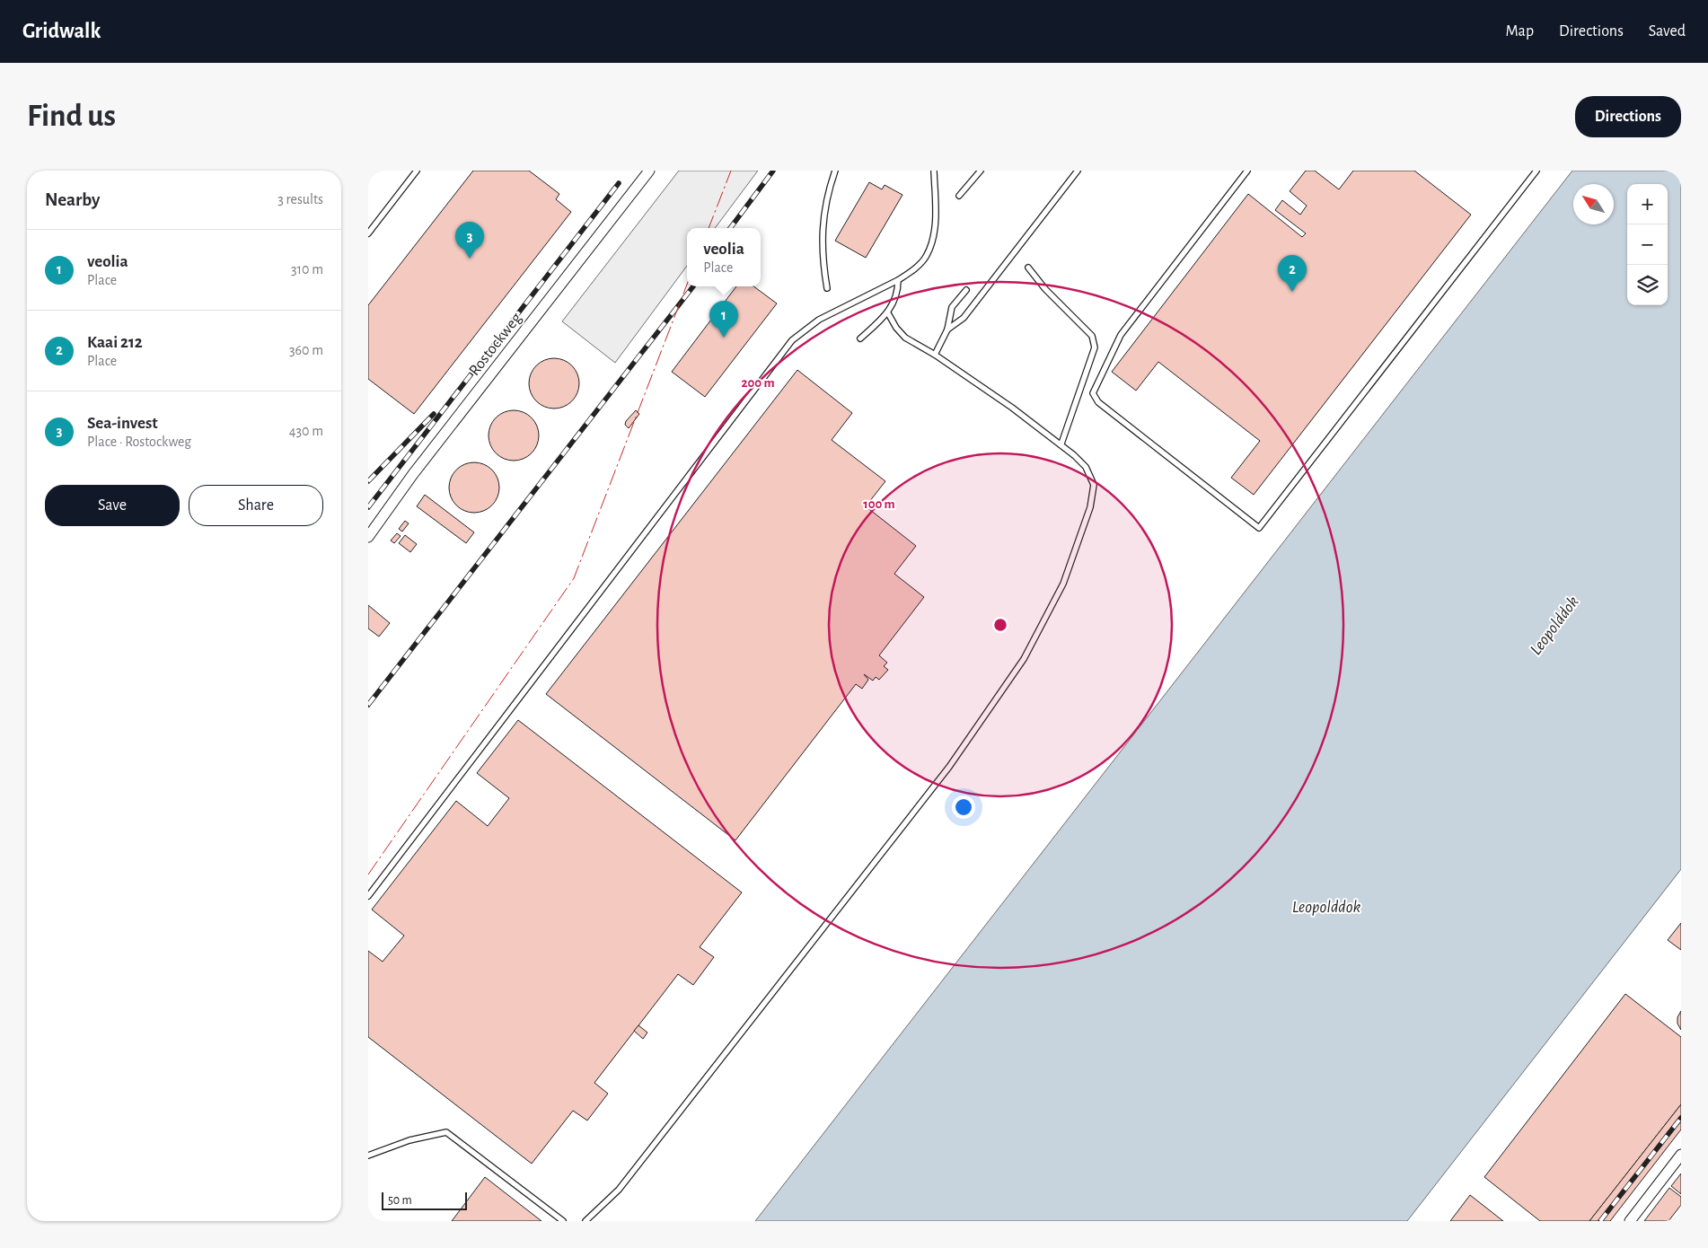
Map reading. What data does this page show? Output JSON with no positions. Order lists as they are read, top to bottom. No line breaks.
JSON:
{"streets":{"street":["Rostockweg"]},"water":["Leopolddok"],"scale_bar":"50 m","north":"top left","page":{"header":"Gridwalk","nav":["Map","Directions","Saved"],"buttons":["Directions",["Save","Share"]],"title":"Find us","heading":["Nearby","3 results"],"map_buttons":["+","−"],"pins":["3","2","1"],"popup":["veolia","Place"],"list":[{"mark":"1","name":"veolia","note":"Place","value":"310 m"},{"mark":"2","name":"Kaai 212","note":"Place","value":"360 m"},{"mark":"3","name":"Sea-invest","note":"Place · Rostockweg","value":"430 m"}],"scale":"50 m"},"rings":["200 m","100 m"]}
